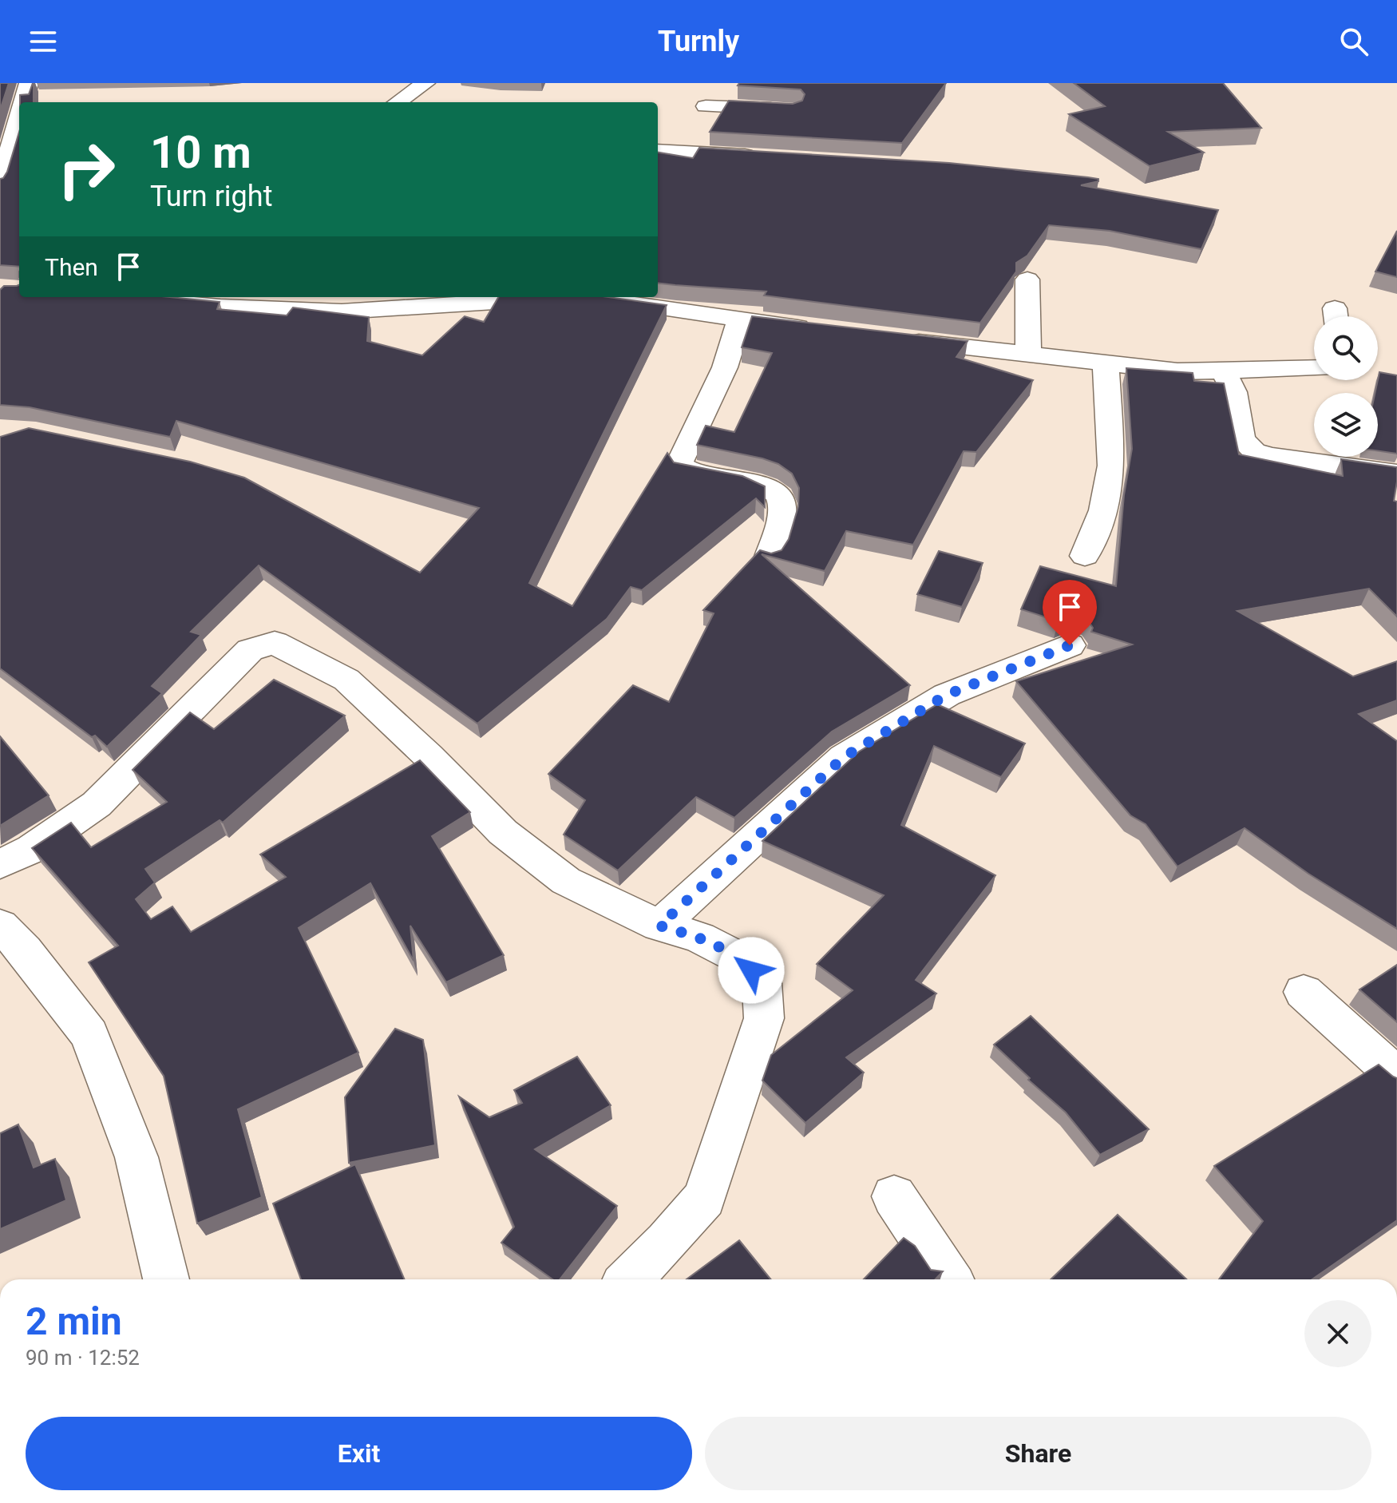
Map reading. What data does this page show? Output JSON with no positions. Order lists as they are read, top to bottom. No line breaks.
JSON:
{"page":{"header":"Turnly","turn":["10 m","Turn right"],"then":"Then","heading":["2 min","90 m · 12:52"],"buttons":["Exit","Share"]}}
